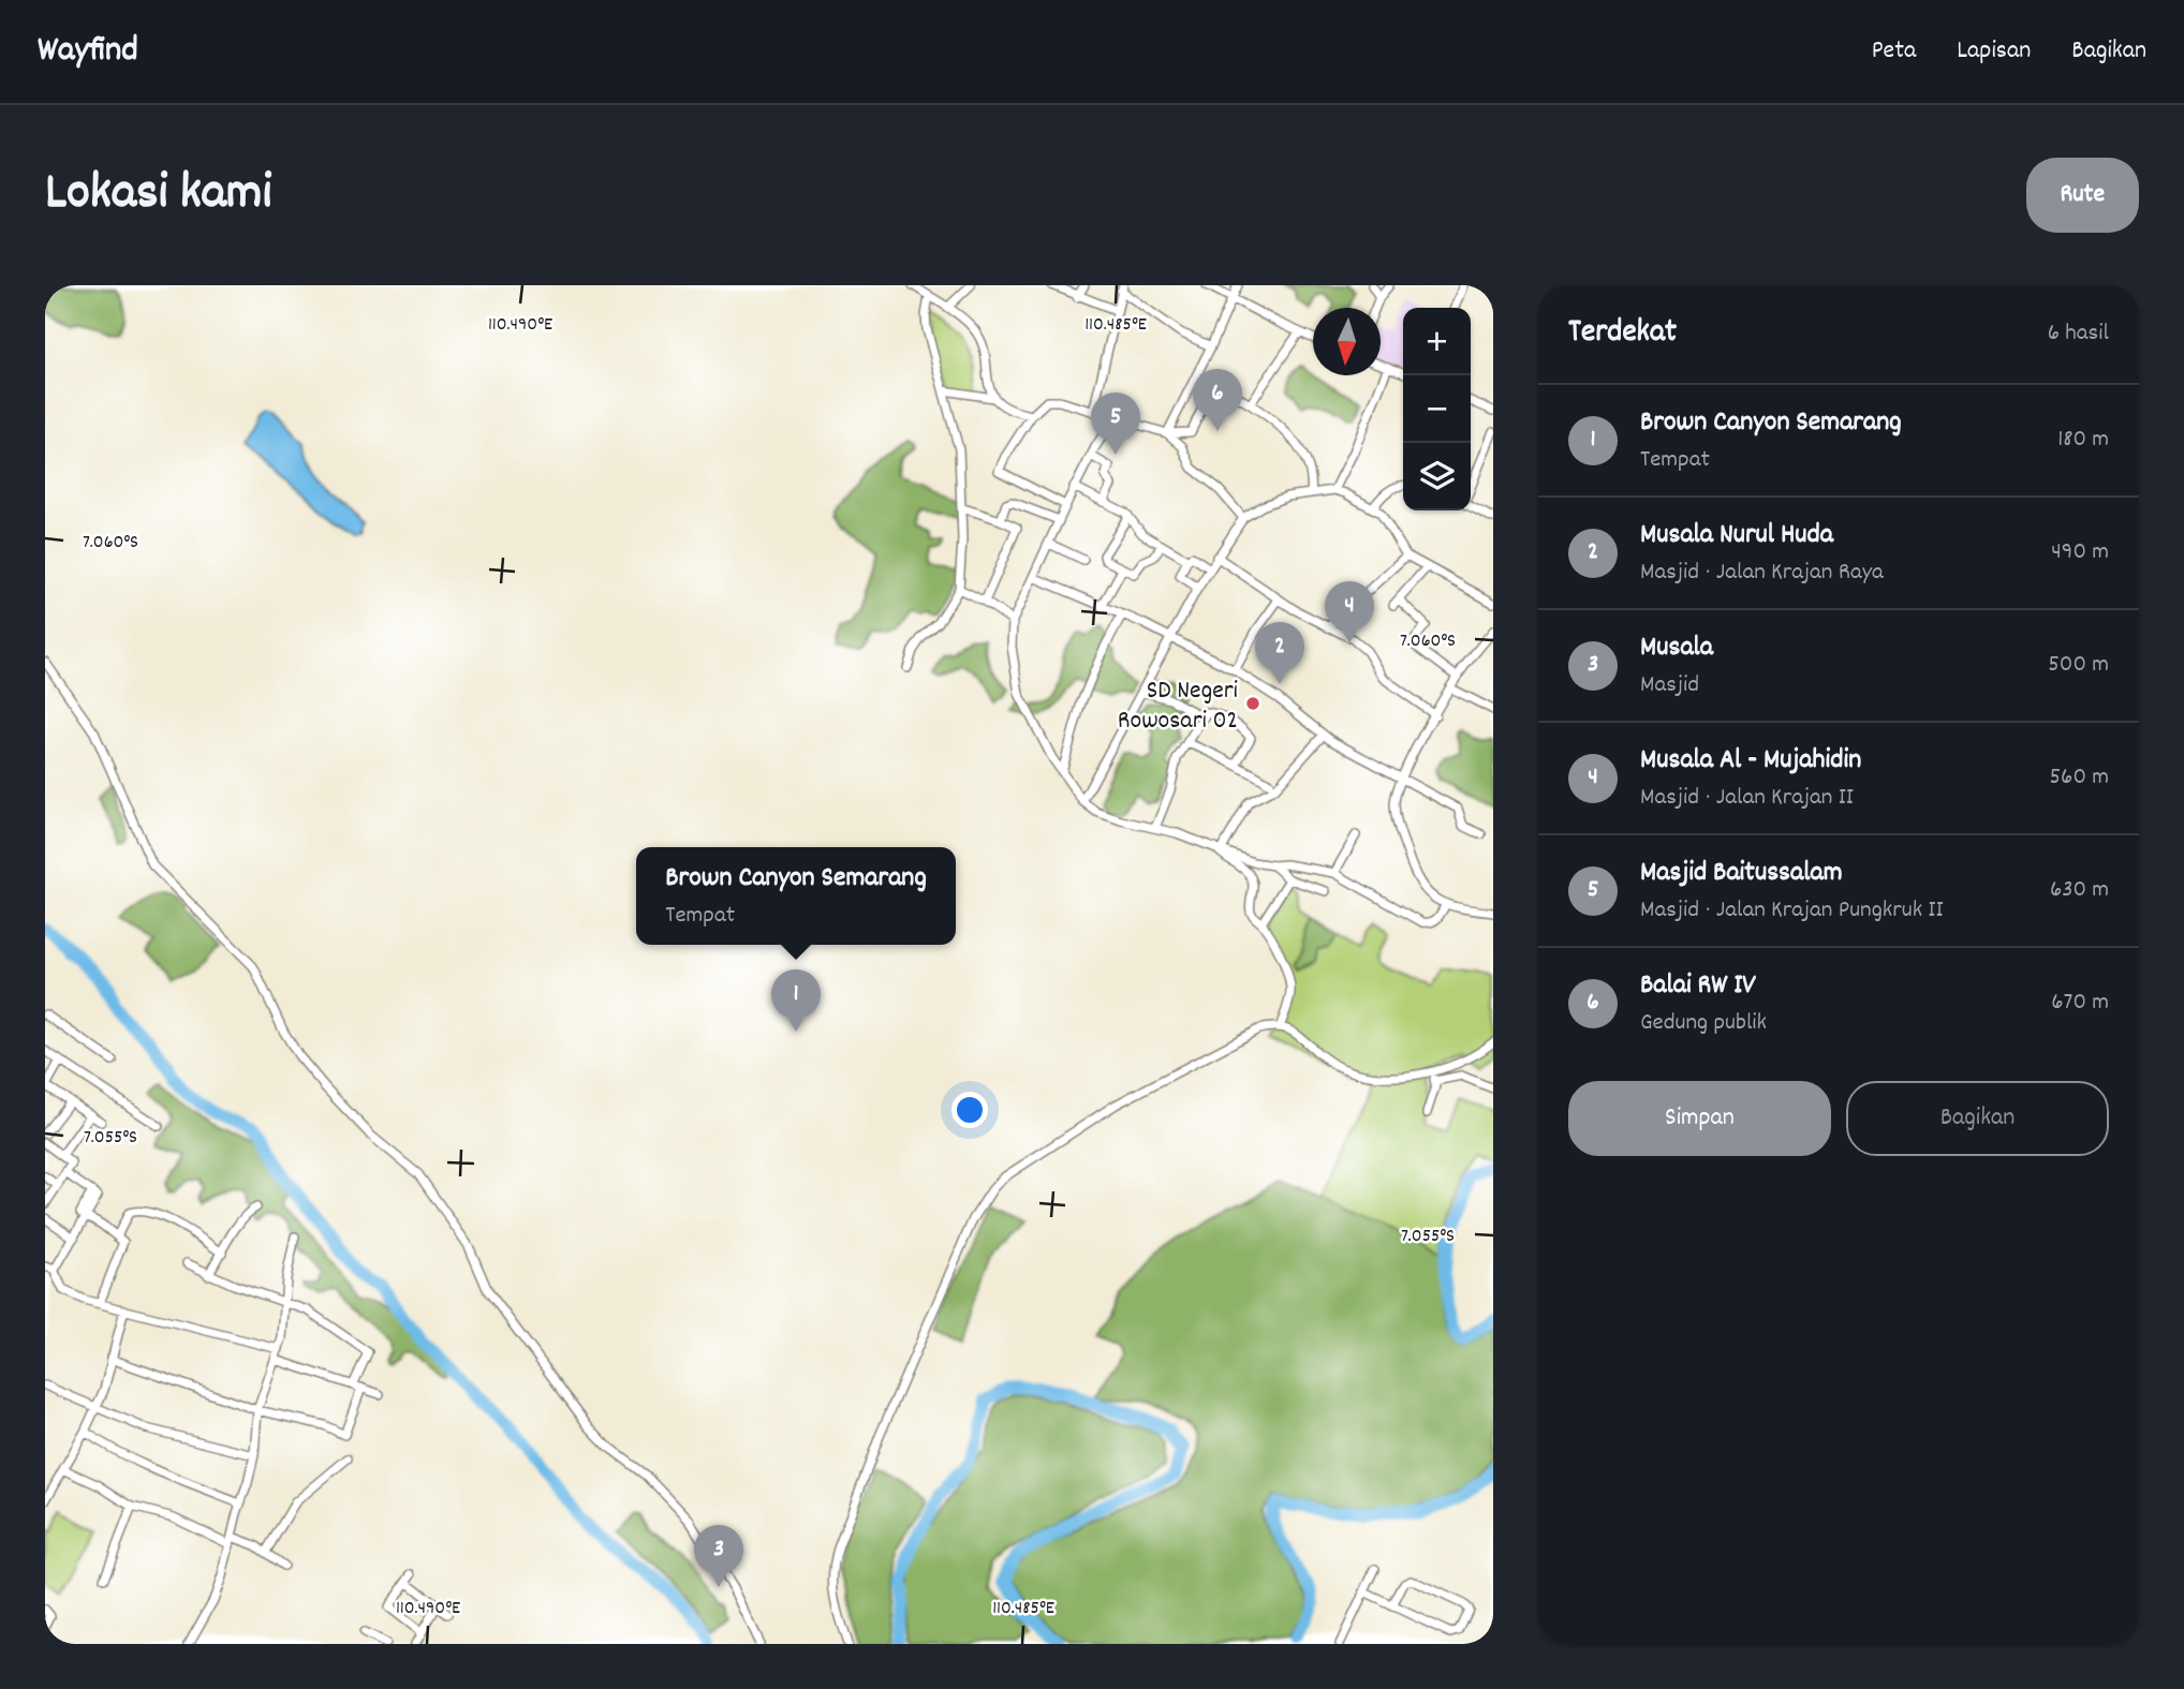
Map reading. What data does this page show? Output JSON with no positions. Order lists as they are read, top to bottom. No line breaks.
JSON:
{"places":["SD Negeri Rowosari 02"],"north":"bottom","page":{"header":"Wayfind","nav":["Peta","Lapisan","Bagikan"],"title":"Lokasi kami","buttons":["Rute",["Simpan","Bagikan"]],"heading":["Terdekat","6 hasil"],"map_buttons":["+","−"],"pins":["6","5","4","2","1","3"],"list":[{"mark":"1","name":"Brown Canyon Semarang","note":"Tempat","value":"180 m"},{"mark":"2","name":"Musala Nurul Huda","note":"Masjid · Jalan Krajan Raya","value":"490 m"},{"mark":"3","name":"Musala","note":"Masjid","value":"500 m"},{"mark":"4","name":"Musala Al - Mujahidin","note":"Masjid · Jalan Krajan II","value":"560 m"},{"mark":"5","name":"Masjid Baitussalam","note":"Masjid · Jalan Krajan Pungkruk II","value":"630 m"},{"mark":"6","name":"Balai RW IV","note":"Gedung publik","value":"670 m"}],"popup":["Brown Canyon Semarang","Tempat"]},"coordinates":["110.490°E","110.485°E","7.060°S","7.055°S"]}
